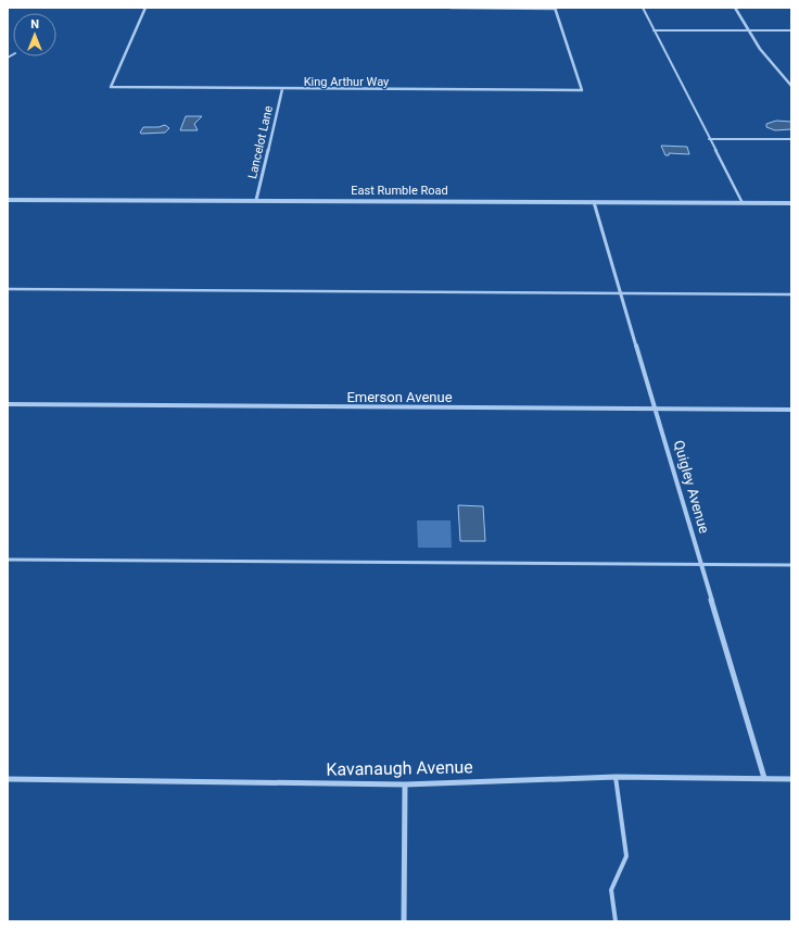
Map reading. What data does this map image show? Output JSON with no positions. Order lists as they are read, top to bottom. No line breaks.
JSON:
{"streets":{"street":["King Arthur Way","Lancelot Lane","East Rumble Road","Emerson Avenue","Quigley Avenue","Kavanaugh Avenue"]},"crossings":[["King Arthur Way","Lancelot Lane"],["Lancelot Lane","East Rumble Road"],["East Rumble Road","Quigley Avenue"],["Emerson Avenue","Quigley Avenue"],["Quigley Avenue","Kavanaugh Avenue"]],"north":"top"}
